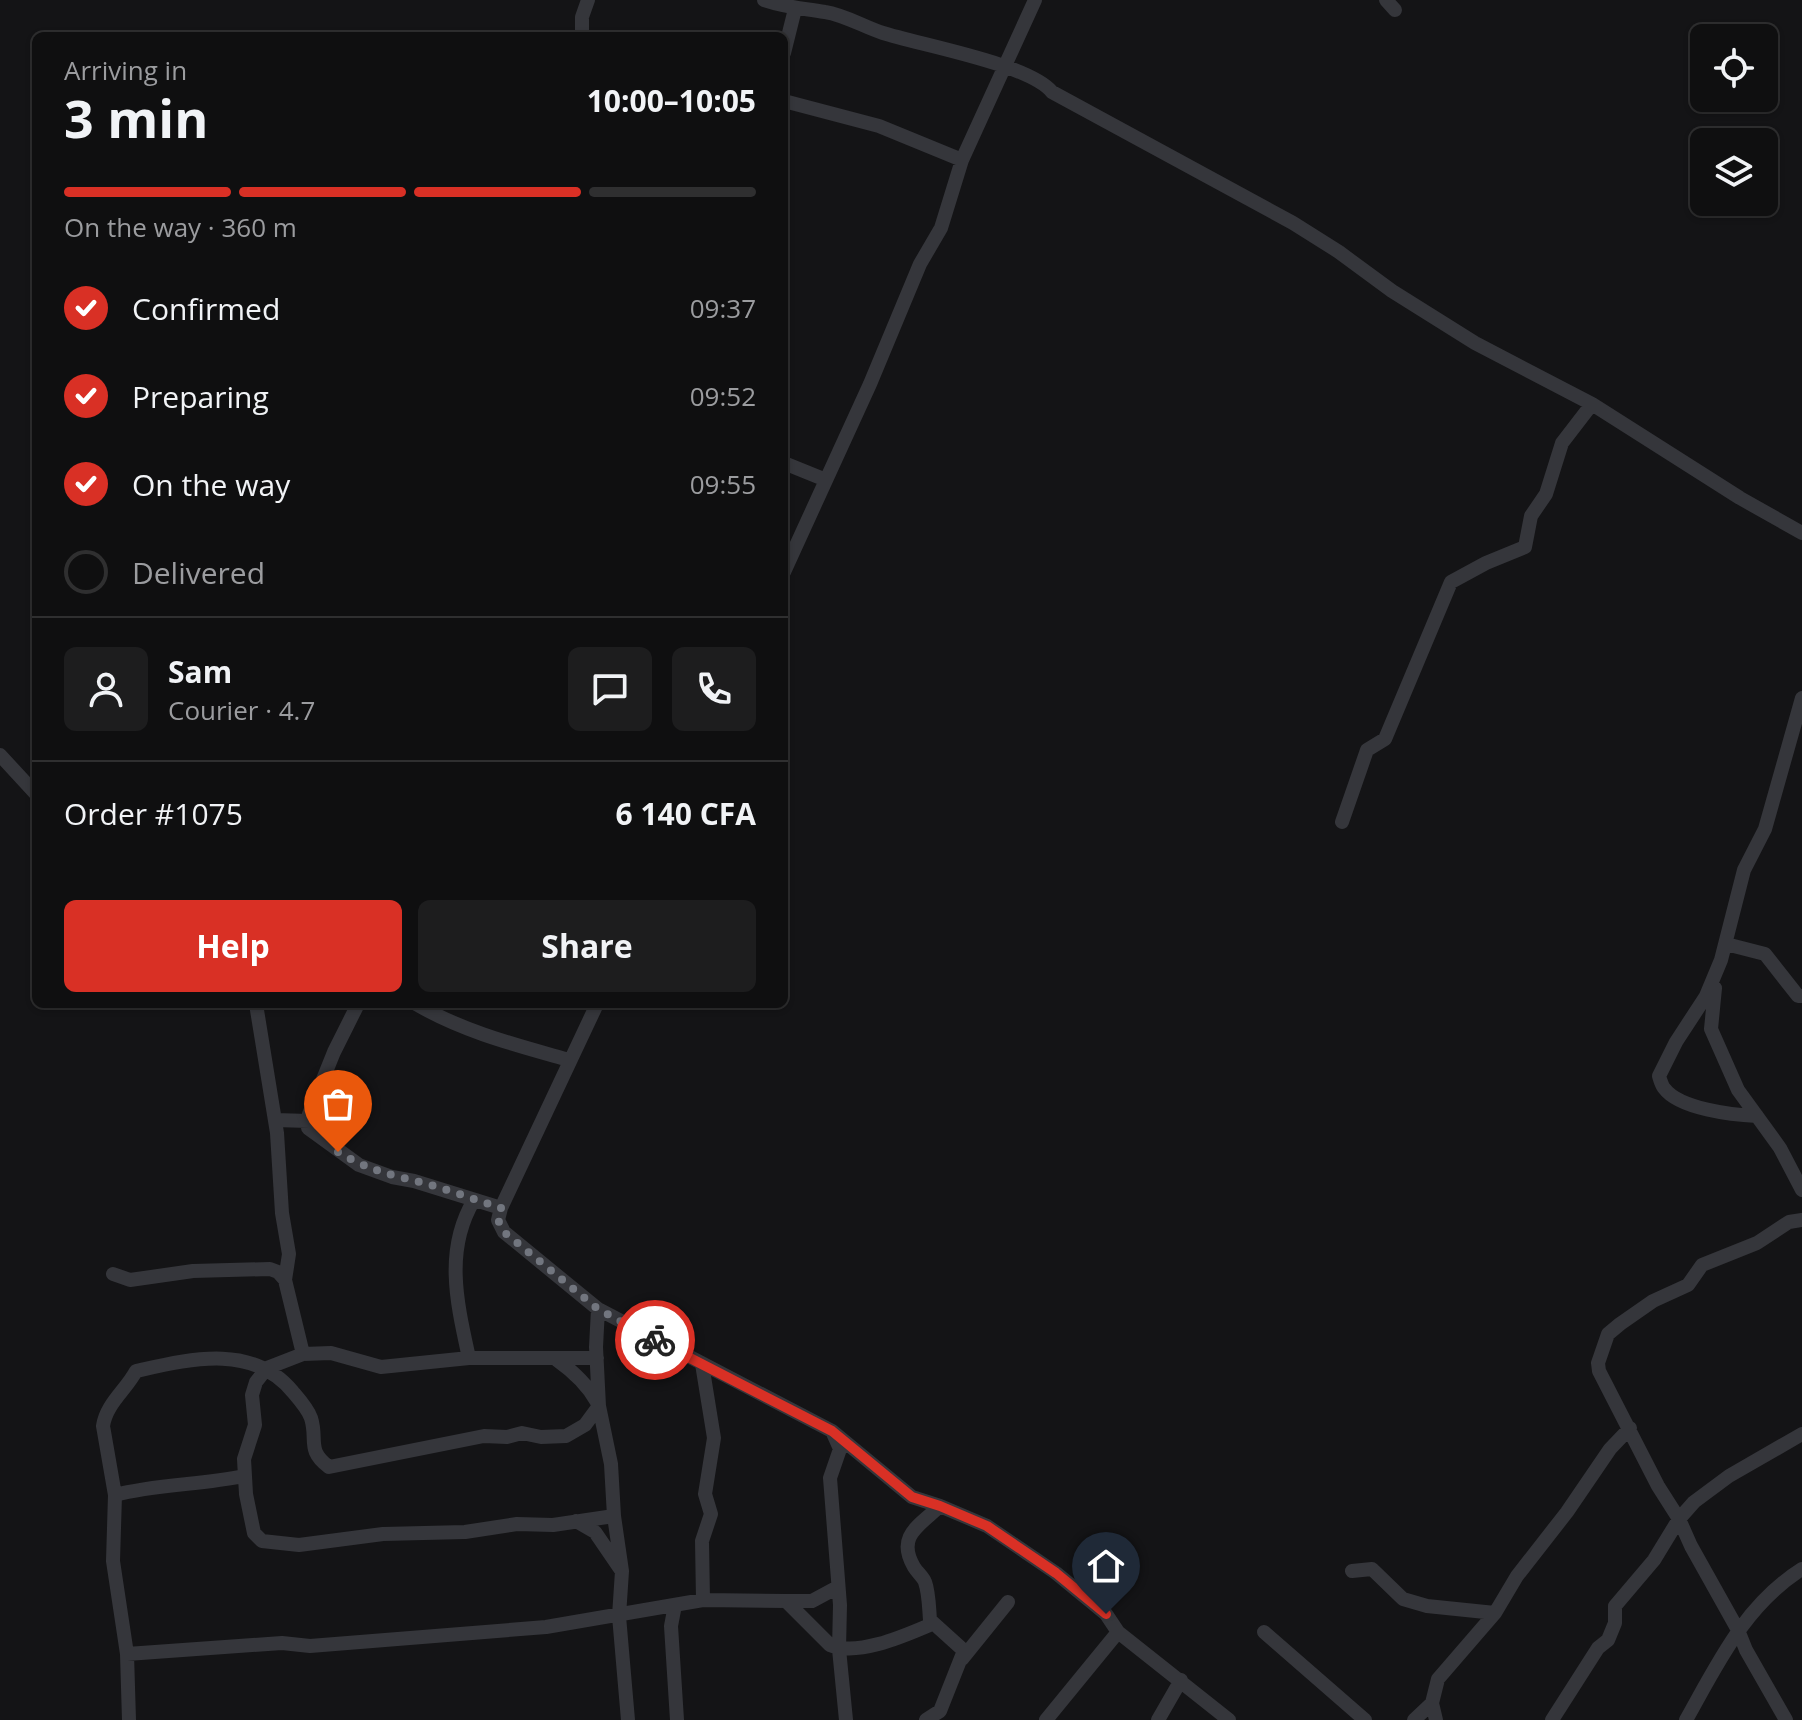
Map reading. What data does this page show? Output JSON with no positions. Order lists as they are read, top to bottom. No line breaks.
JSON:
{"page":{"heading":["3 min","Arriving in","10:00–10:05"],"panel":["Sam","Courier · 4.7","Order #1075","6 140 CFA"],"bar":"On the way · 360 m","list":[["Confirmed","09:37"],["Preparing","09:52"],["On the way","09:55"],"Delivered"],"buttons":["Help","Share"]}}
